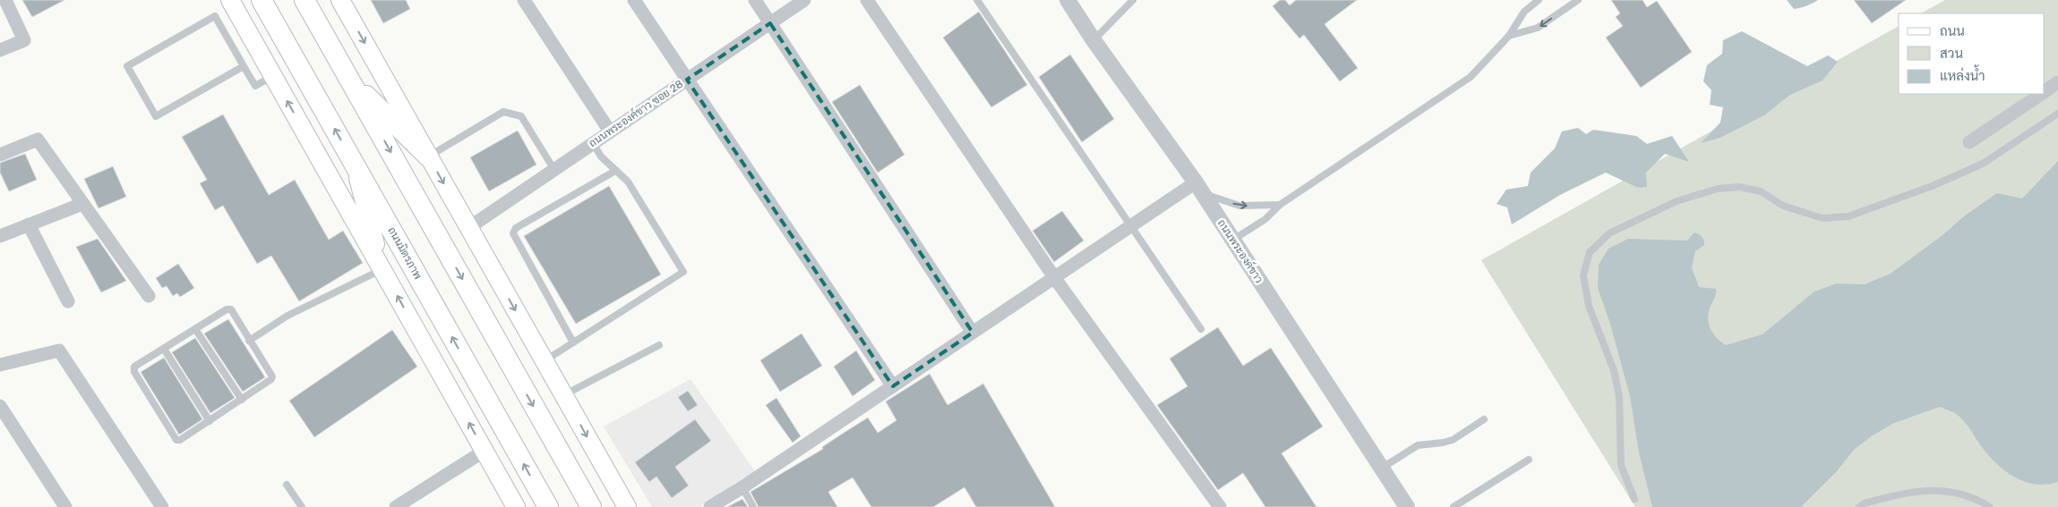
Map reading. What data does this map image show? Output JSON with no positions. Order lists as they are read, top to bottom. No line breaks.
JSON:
{"streets":{"main road":["ถนนมิตรภาพ"],"street":["ถนนพระองค์ขาว ซอย 28","ถนนพระองค์ขาว"]},"legend":["ถนน","สวน","แหล่งน้ำ"]}
